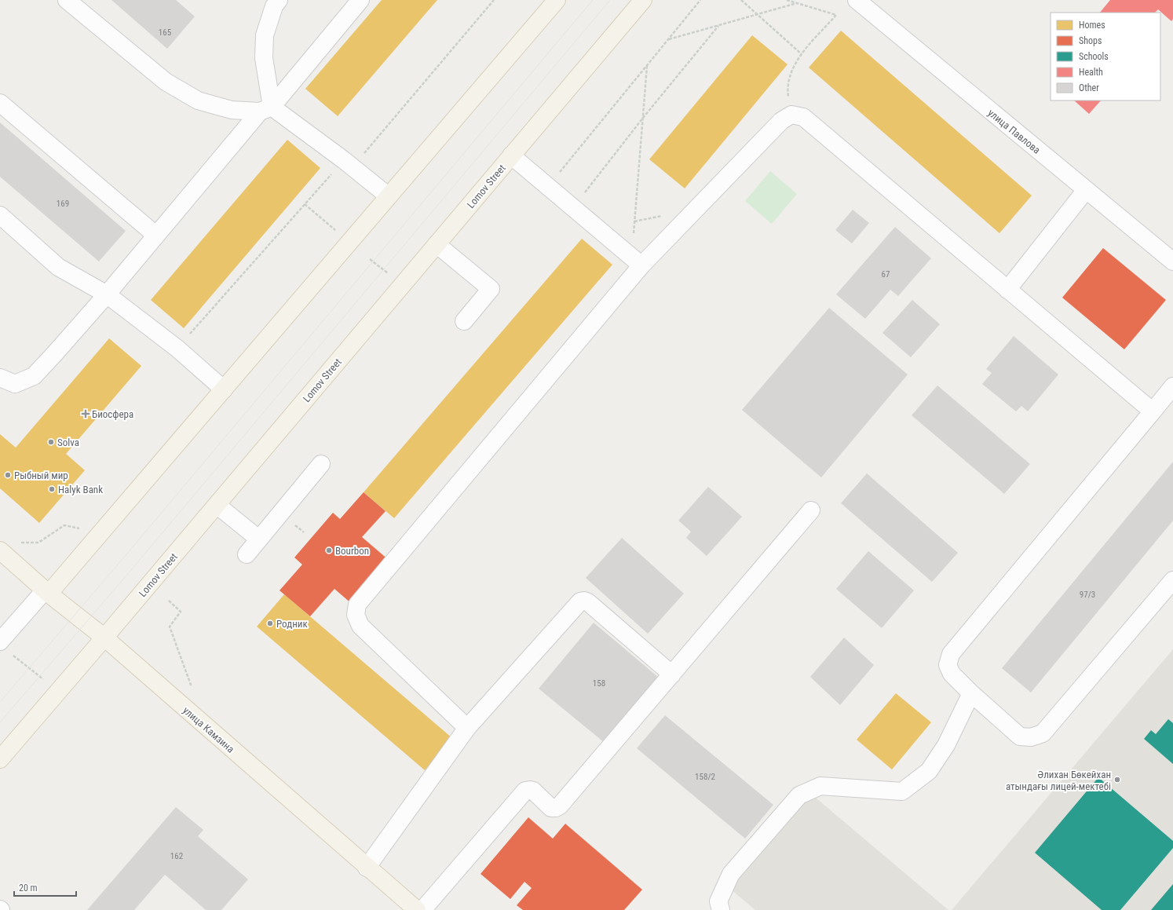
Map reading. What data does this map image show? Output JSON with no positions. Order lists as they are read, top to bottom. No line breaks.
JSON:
{"streets":{"main road":["Lomov Street","улица Камзина"],"street":["улица Павлова"]},"crossings":[["Lomov Street","улица Камзина"]],"places":{"health":["Биосфера"],"other":["Solva","Рыбный мир","Halyk Bank","Bourbon","Родник","Әлихан Бөкейхан атындағы лицей-мектебі"]},"house_numbers":["165","169","67","97/3","158","158/2","162"],"legend":["Homes","Shops","Schools","Health","Other"],"scale_bar":"20 m"}
